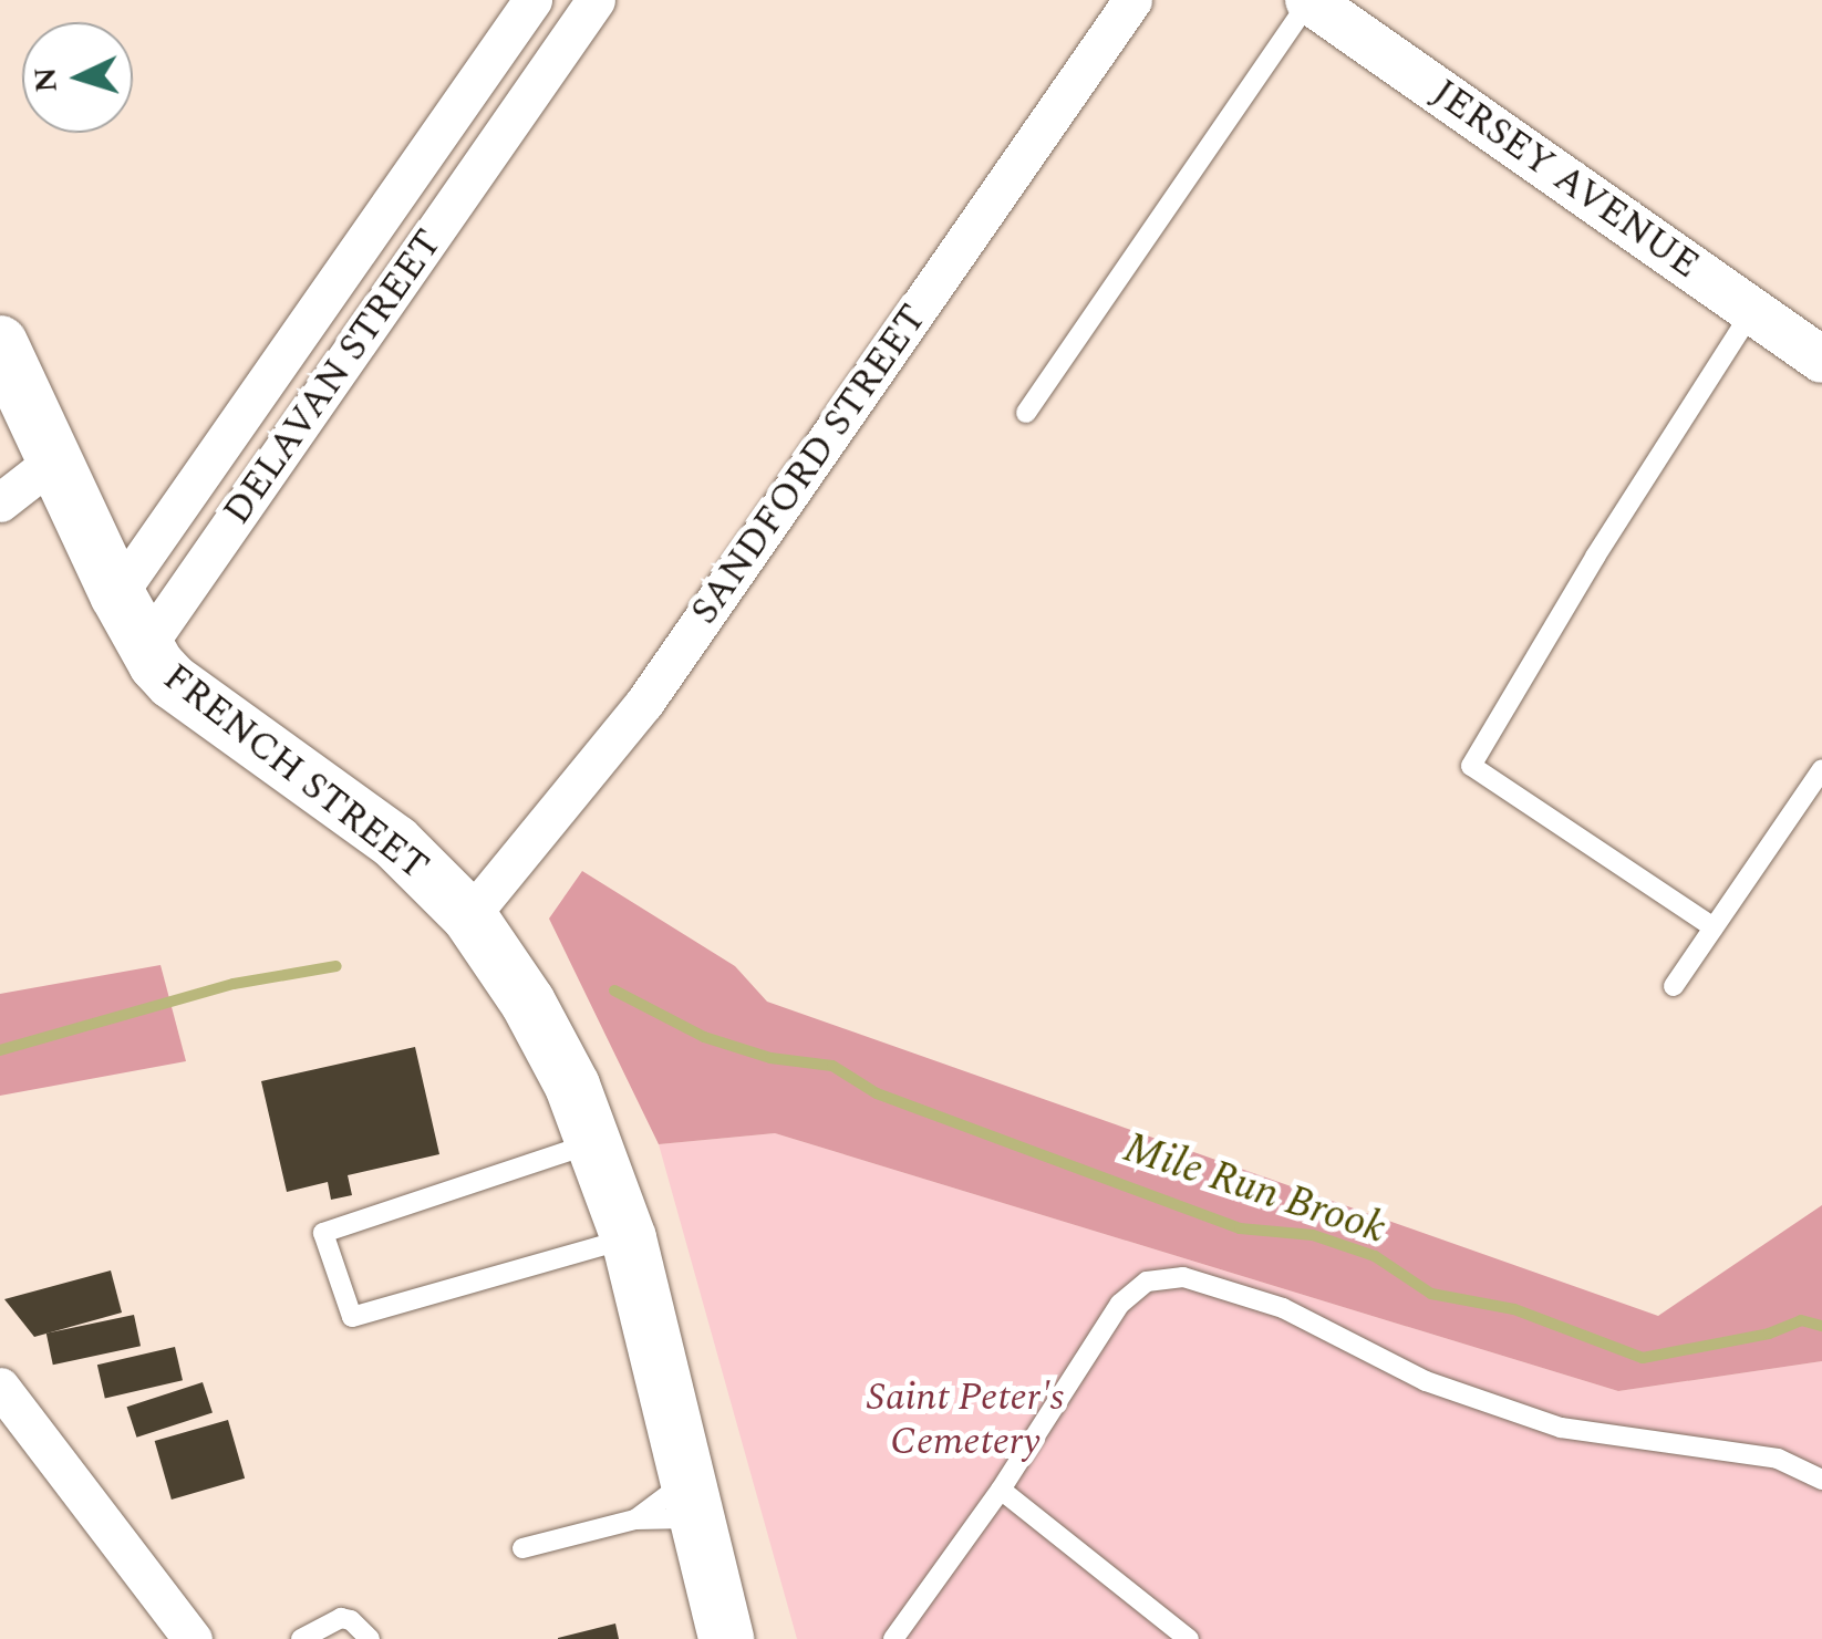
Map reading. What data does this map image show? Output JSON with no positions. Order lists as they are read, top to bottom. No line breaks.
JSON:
{"streets":{"main road":["FRENCH STREET"],"street":["JERSEY AVENUE","DELAVAN STREET","SANDFORD STREET"]},"crossings":[["DELAVAN STREET","FRENCH STREET"],["SANDFORD STREET","FRENCH STREET"]],"water":["Mile Run Brook"],"parks":["Saint Peter's Cemetery"],"north":"left"}
